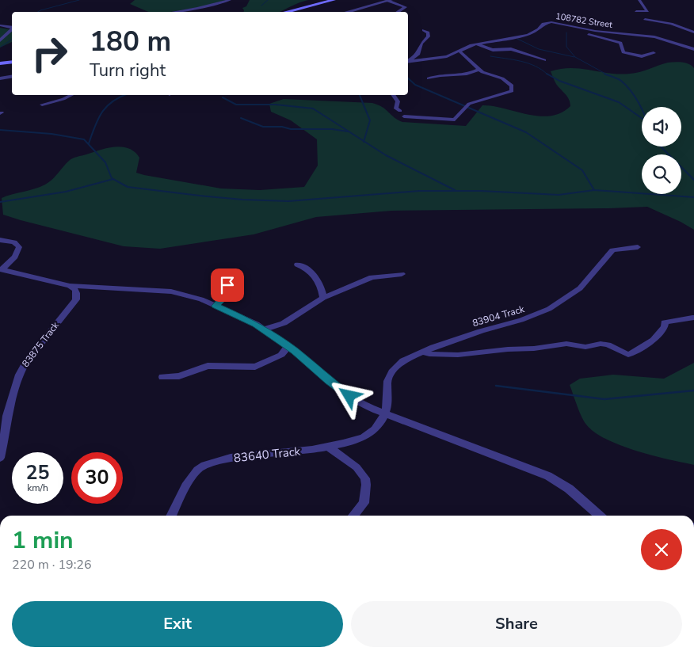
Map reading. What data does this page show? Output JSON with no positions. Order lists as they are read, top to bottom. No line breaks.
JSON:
{"streets":{"street":["108782 Street","83904 Track","83875 Track","83640 Track"]},"crossings":[["83904 Track","83640 Track"]],"page":{"turn":["180 m","Turn right"],"speed":"25 km/h","limit":"30","heading":["1 min","220 m · 19:26"],"buttons":["Exit","Share"]}}
